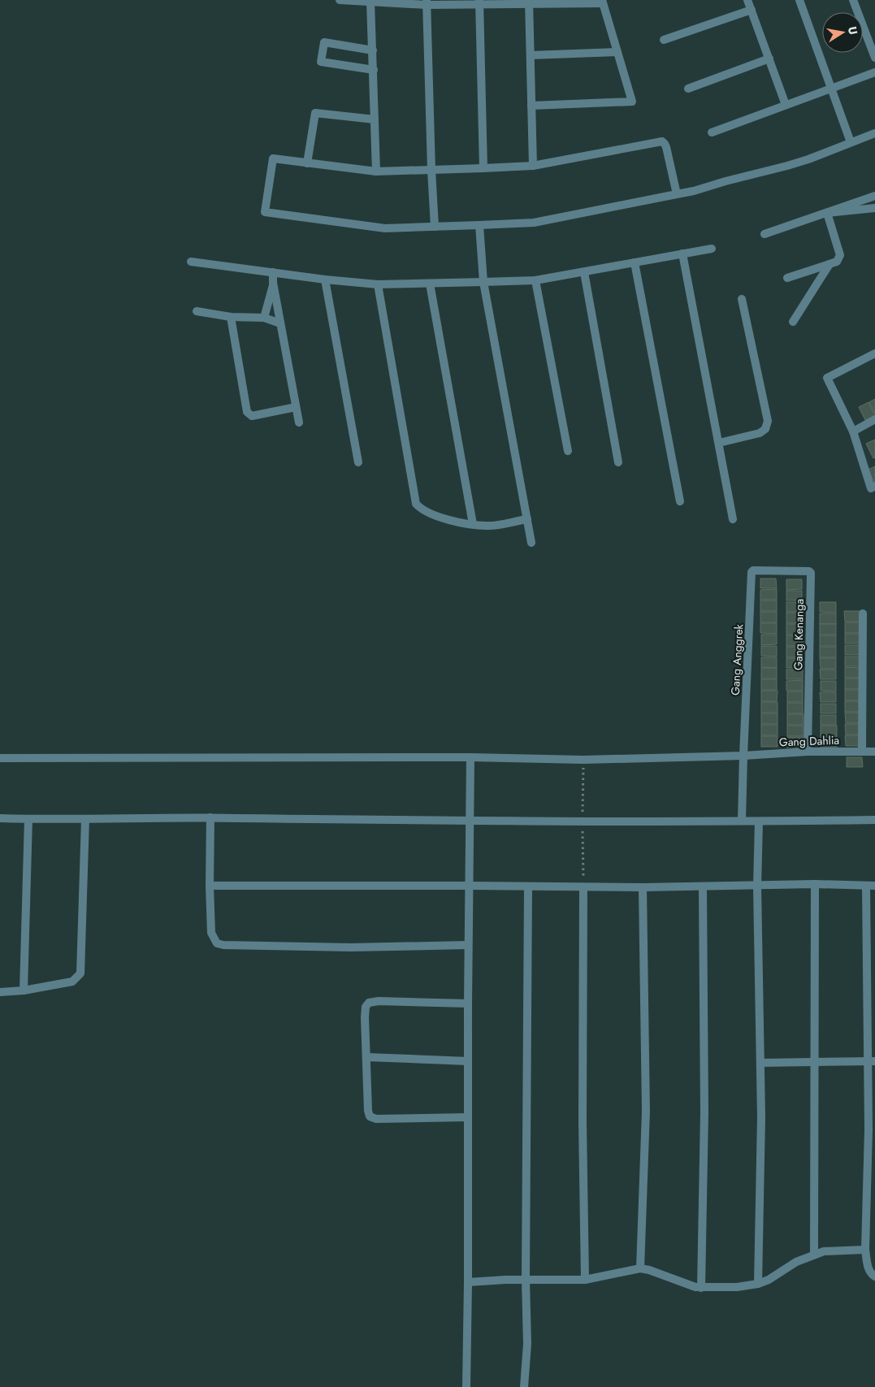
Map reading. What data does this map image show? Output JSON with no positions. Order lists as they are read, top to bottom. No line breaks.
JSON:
{"streets":{"street":["Gang Kenanga","Gang Anggrek","Gang Dahlia"]},"crossings":[["Gang Kenanga","Gang Anggrek"],["Gang Kenanga","Gang Dahlia"],["Gang Anggrek","Gang Dahlia"]],"north":"right"}
